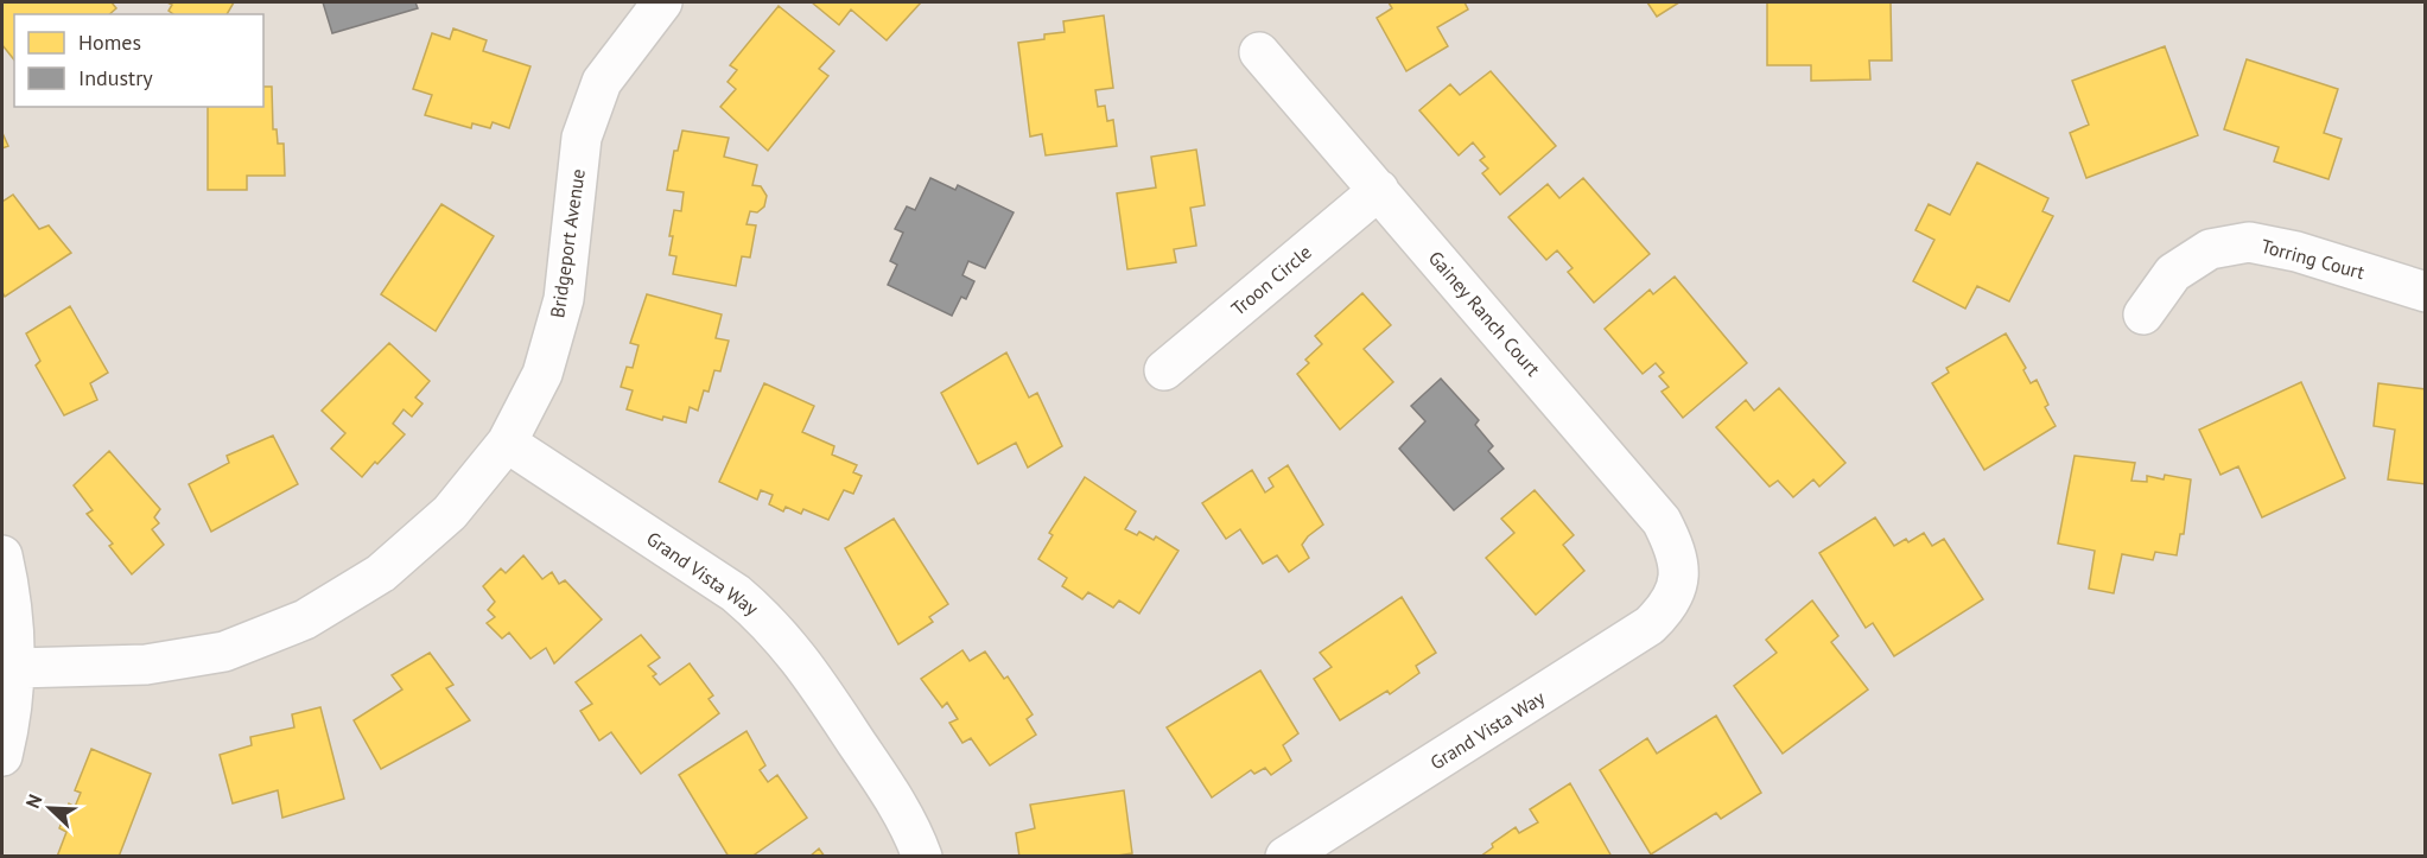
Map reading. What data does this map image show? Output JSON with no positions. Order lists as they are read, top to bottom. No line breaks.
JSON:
{"streets":{"street":["Bridgeport Avenue","Torring Court","Troon Circle","Gainey Ranch Court","Grand Vista Way"]},"crossings":[["Bridgeport Avenue","Grand Vista Way"],["Troon Circle","Gainey Ranch Court"],["Gainey Ranch Court","Grand Vista Way"]],"legend":["Homes","Industry"],"north":"top left"}
